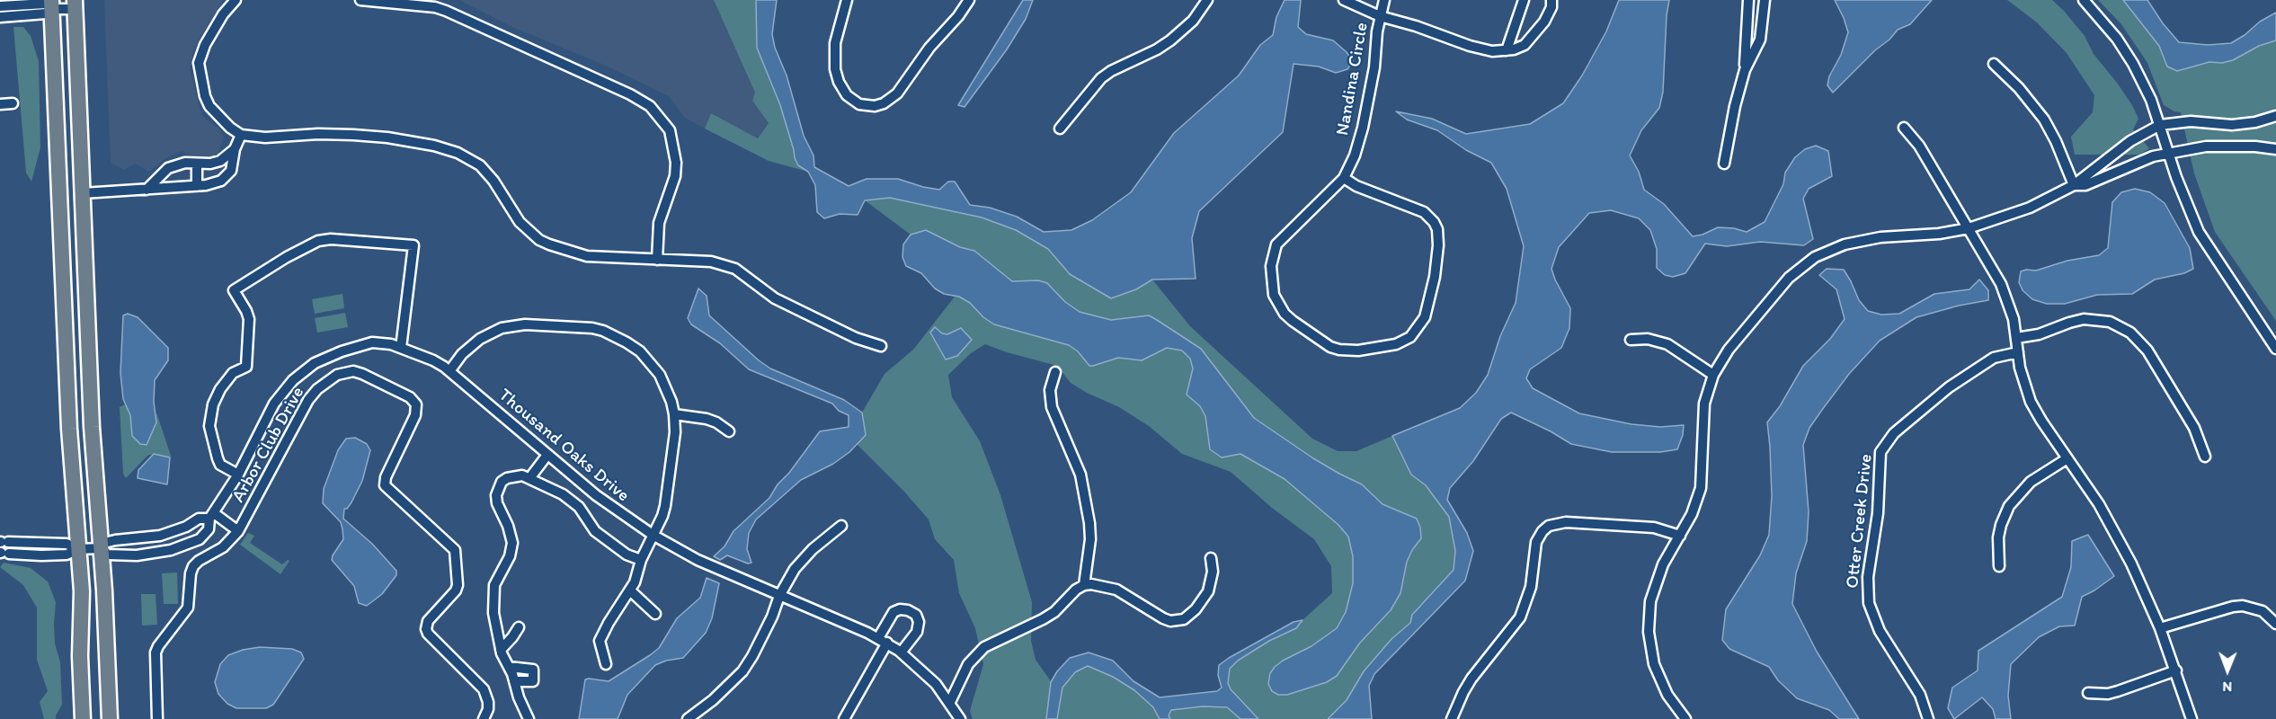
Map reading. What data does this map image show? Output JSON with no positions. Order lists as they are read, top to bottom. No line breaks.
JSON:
{"streets":{"street":["Nandina Circle","Arbor Club Drive","Thousand Oaks Drive","Otter Creek Drive"]},"crossings":[["Arbor Club Drive","Thousand Oaks Drive"]],"north":"bottom"}
